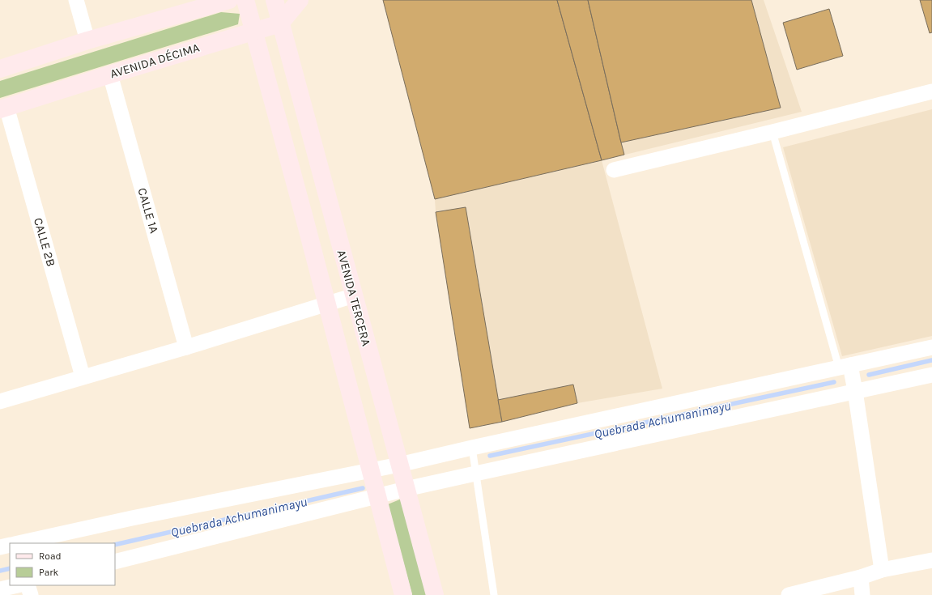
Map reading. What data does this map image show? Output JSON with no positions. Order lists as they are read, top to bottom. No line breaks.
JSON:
{"streets":{"street":["AVENIDA DÉCIMA","CALLE 1A","CALLE 2B","AVENIDA TERCERA"]},"crossings":[["AVENIDA DÉCIMA","CALLE 1A"],["AVENIDA DÉCIMA","CALLE 2B"],["AVENIDA DÉCIMA","AVENIDA TERCERA"]],"water":["Quebrada Achumanimayu"],"legend":["Road","Park"]}
